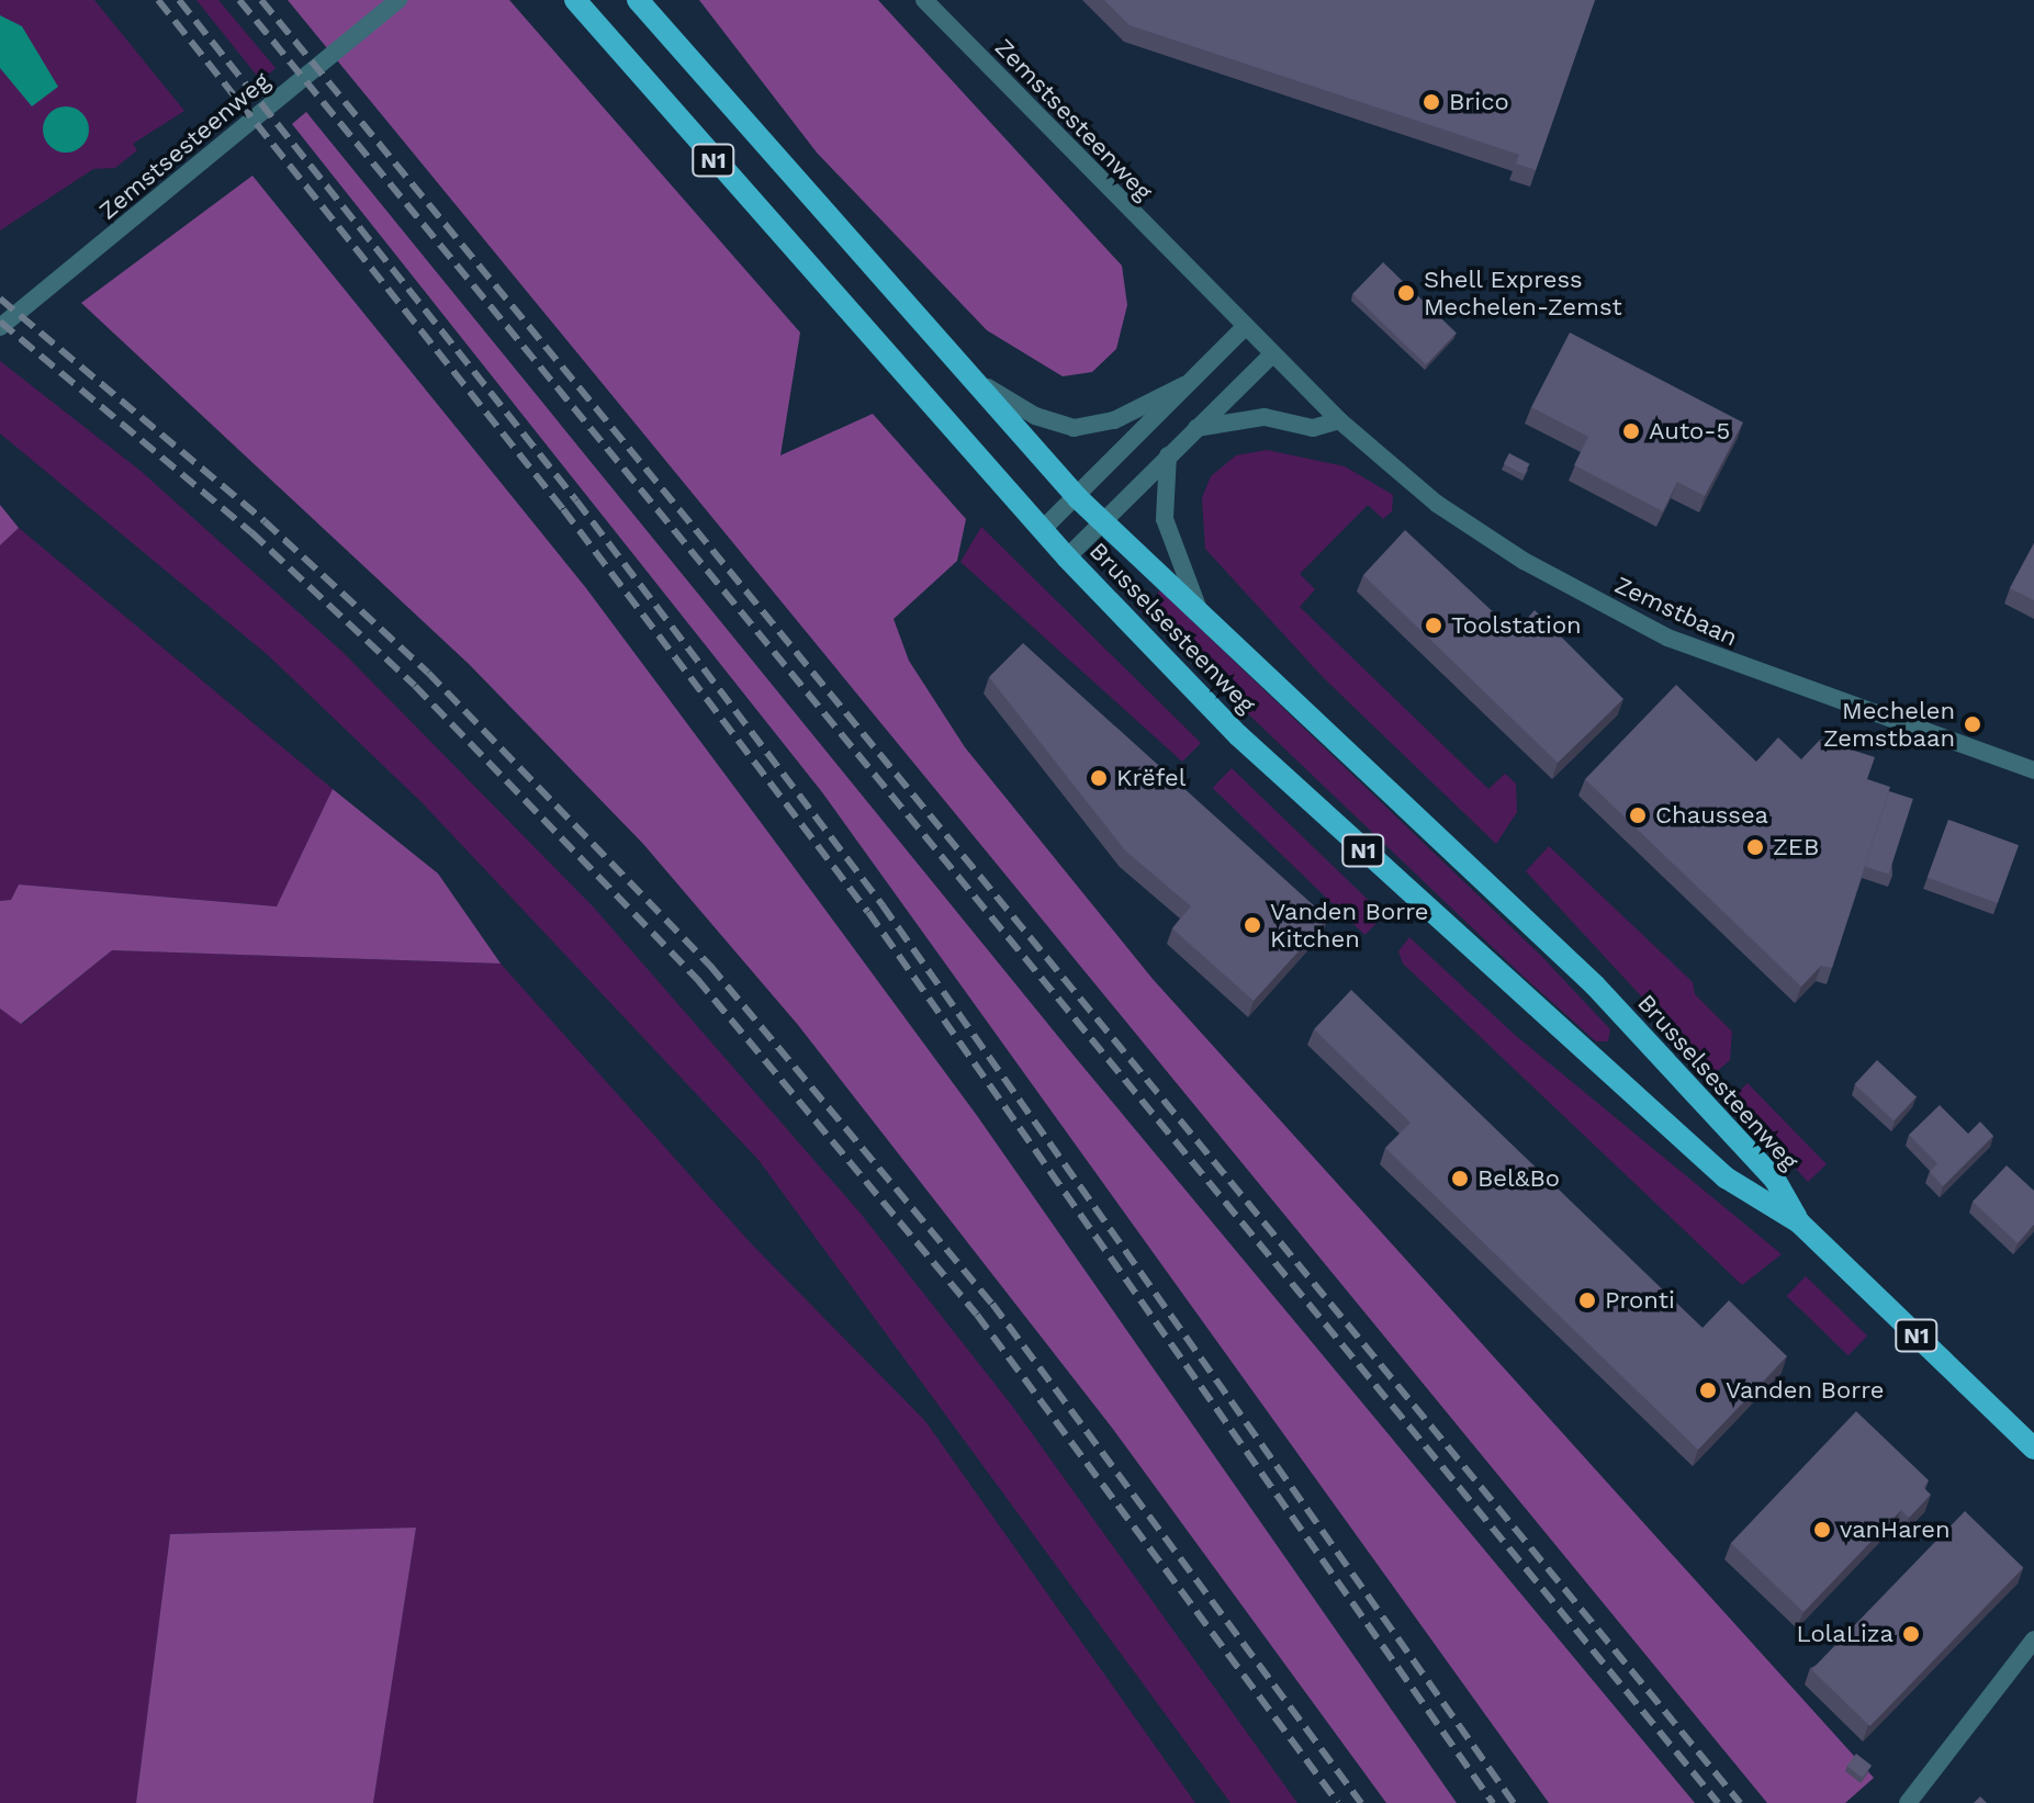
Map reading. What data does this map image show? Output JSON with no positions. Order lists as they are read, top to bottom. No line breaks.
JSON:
{"streets":{"main road":["N1","Brusselsesteenweg"],"street":["Zemstsesteenweg","Zemstbaan"]},"crossings":[["Zemstsesteenweg","Zemstbaan"]],"places":["Brico","Shell Express Mechelen-Zemst","Auto-5","Toolstation","Mechelen Zemstbaan","Krëfel","Chaussea","ZEB","Vanden Borre Kitchen","Bel&Bo","Pronti","Vanden Borre","vanHaren","LolaLiza"]}
